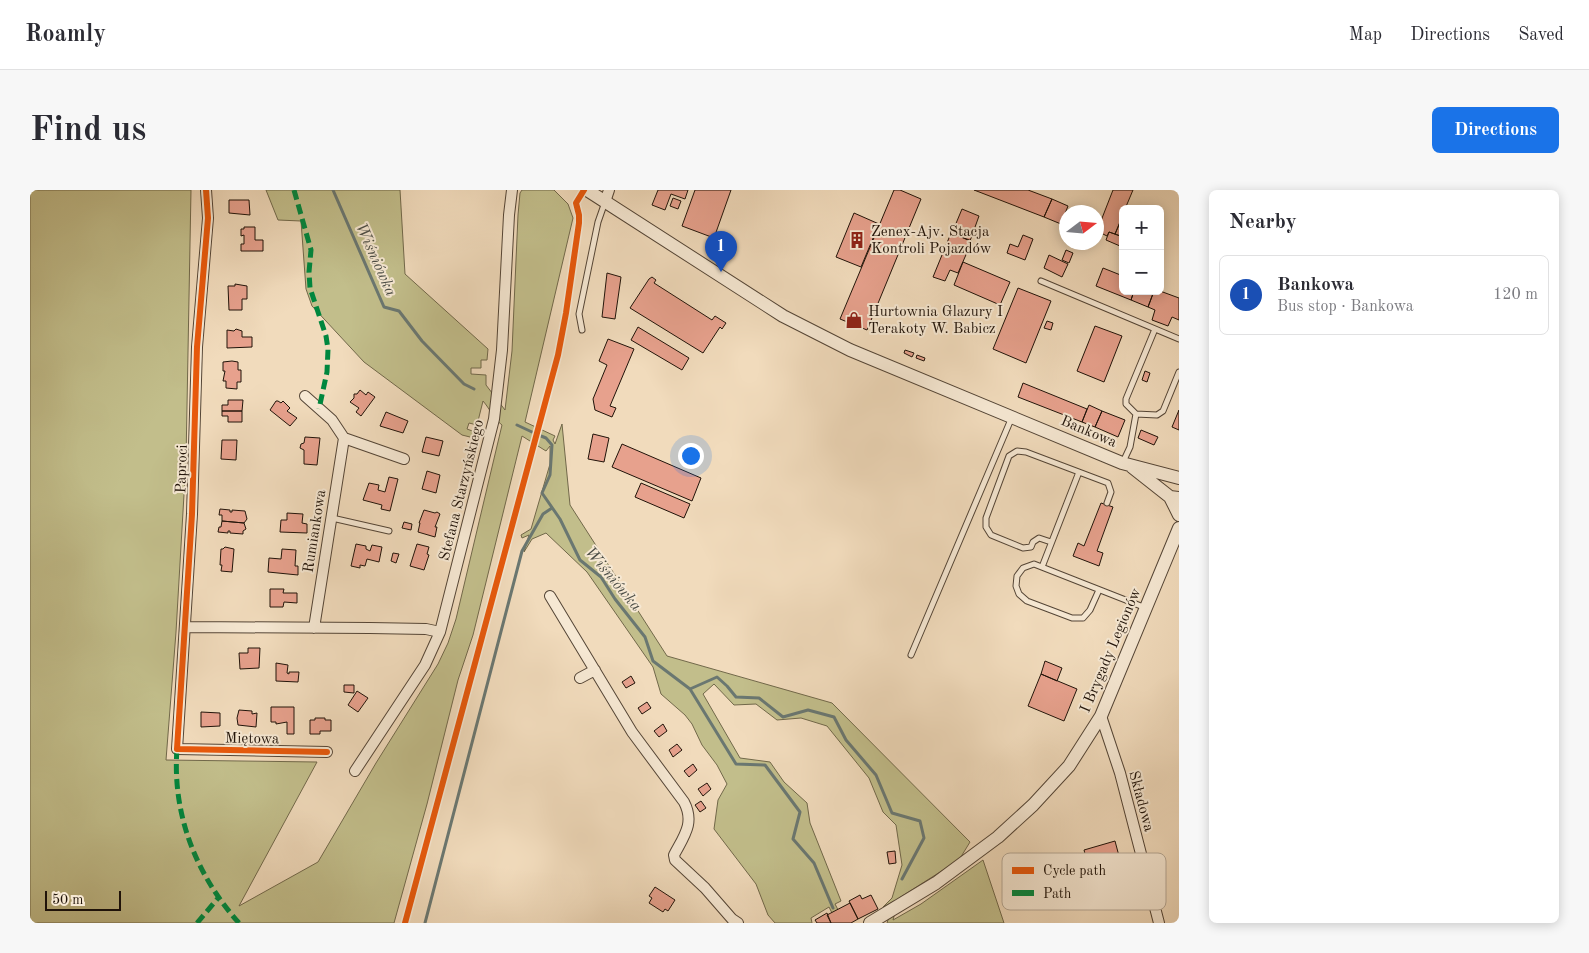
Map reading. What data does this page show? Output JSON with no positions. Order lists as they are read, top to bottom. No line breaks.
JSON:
{"streets":{"street":["Bankowa","Paproci","Stefana Starzyńskiego","Rumiankowa","I Brygady Legionów","Miętowa","Składowa"]},"crossings":[["Paproci","Miętowa"],["I Brygady Legionów","Składowa"]],"water":["Wiśniówka"],"places":{"building":["Zenex-Ajv. Stacja Kontroli Pojazdów"],"shop":["Hurtownia Glazury I Terakoty W. Babicz"]},"legend":["Cycle path","Path"],"scale_bar":"50 m","north":"right","page":{"header":"Roamly","nav":["Map","Directions","Saved"],"buttons":"Directions","title":"Find us","heading":"Nearby","map_buttons":["+","−"],"pins":"1","list":[{"mark":"1","name":"Bankowa","note":"Bus stop · Bankowa","value":"120 m"}],"scale":"50 m"}}
